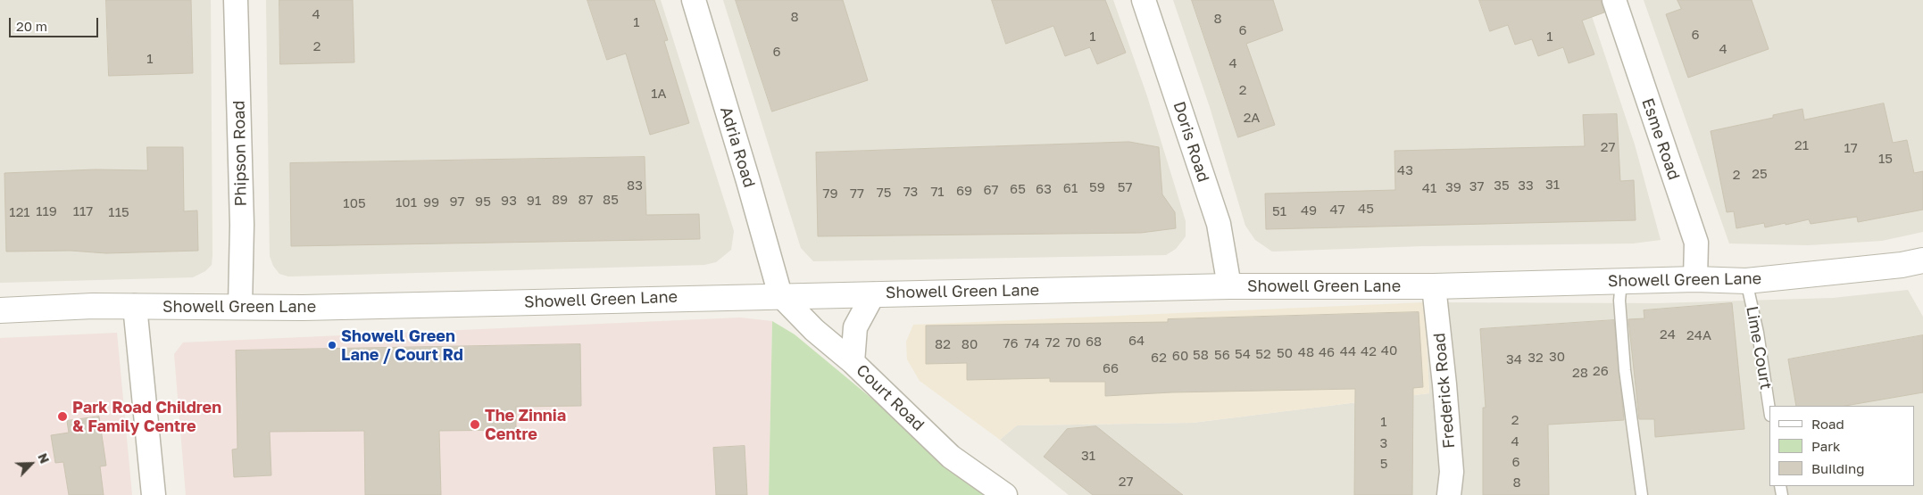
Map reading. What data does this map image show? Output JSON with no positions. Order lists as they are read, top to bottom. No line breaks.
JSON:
{"streets":{"street":["Esme Road","Doris Road","Adria Road","Phipson Road","Showell Green Lane","Frederick Road","Court Road"],"lane":["Lime Court"]},"crossings":[["Esme Road","Showell Green Lane"],["Doris Road","Showell Green Lane"],["Adria Road","Showell Green Lane"],["Adria Road","Court Road"],["Phipson Road","Showell Green Lane"],["Showell Green Lane","Lime Court"],["Showell Green Lane","Frederick Road"],["Showell Green Lane","Court Road"]],"places":["Showell Green Lane / Court Rd","Park Road Children & Family Centre","The Zinnia Centre"],"house_numbers":["4","8","8","1","6","6","1","1","2","4","6","1","4","2","1A","2A","21","27","17","15","43","25","2","31","83","35","33","37","59","57","39","61","41","65","63","67","69","73","71","75","79","77","89","87","85","93","91","97","95","101","99","105","45","47","49","119","117","51","121","115","24","24A","64","68","72","70","76","74","82","80","40","44","42","48","46","50","54","52","58","56","60","30","62","32","34","66","26","28","2","1","4","3","31","6","5","27","8"],"legend":["Road","Park","Building"],"scale_bar":"20 m","north":"top right"}
